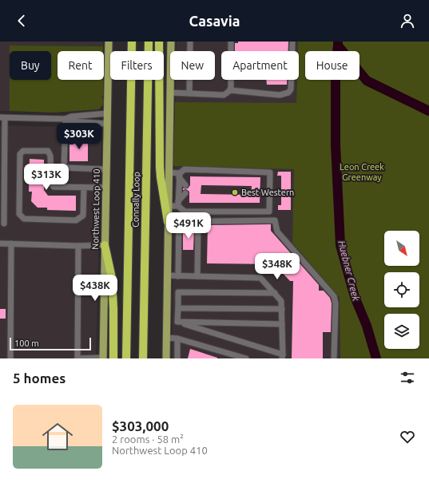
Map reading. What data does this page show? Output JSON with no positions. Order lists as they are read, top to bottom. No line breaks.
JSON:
{"streets":{"highway":["Connally Loop"],"main road":["Northwest Loop 410"]},"water":["Huebner Creek"],"parks":["Leon Creek Greenway"],"places":["Best Western"],"scale_bar":"100 m","north":"bottom right","page":{"header":"Casavia","chip":["Buy","Rent","Filters","New","Apartment","House"],"price":["$303K","$313K","$491K","$348K","$438K"],"scale":"100 m","heading":"5 homes","list":[{"name":"$303,000","note":"2 rooms · 58 m² · Northwest Loop 410"}]}}
